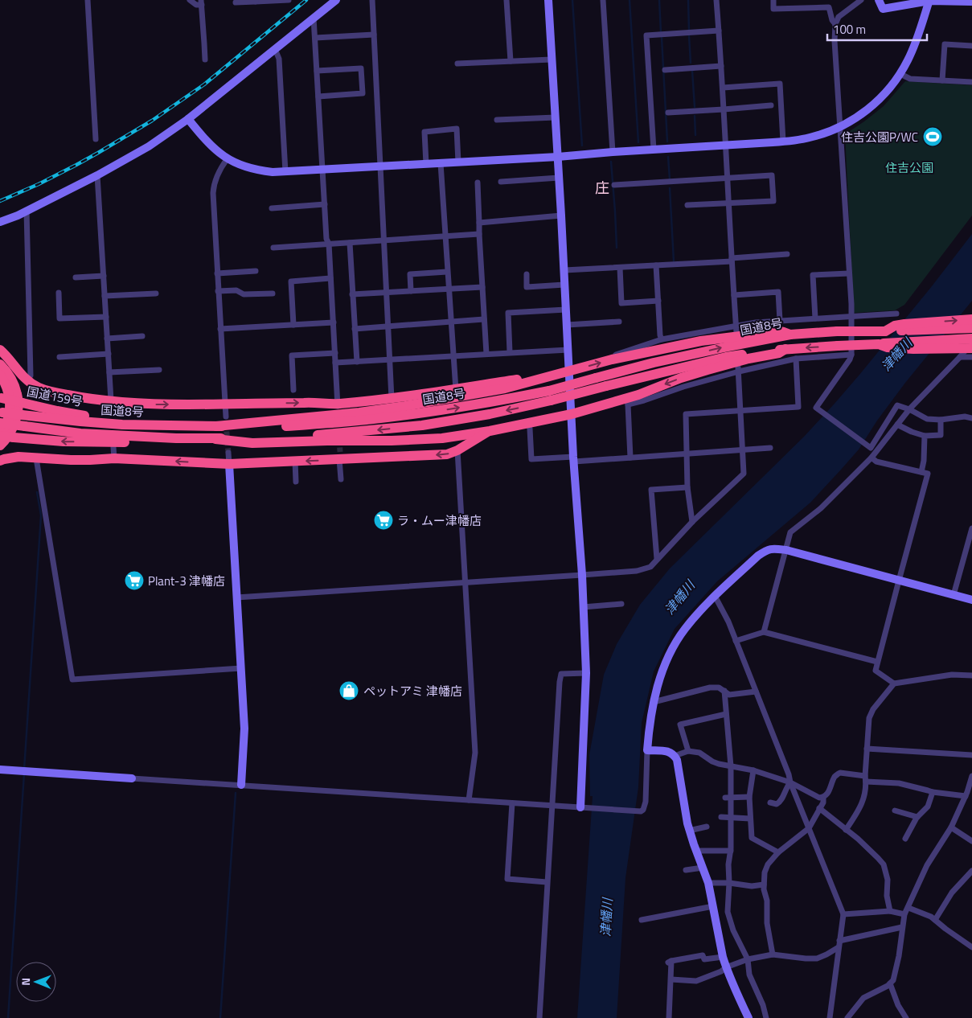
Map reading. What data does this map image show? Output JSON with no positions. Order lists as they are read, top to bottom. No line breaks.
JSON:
{"streets":{"highway":["国道8号","国道159号"]},"crossings":[["国道8号","国道159号"]],"districts":["庄"],"water":["津幡川"],"parks":["住吉公園"],"places":{"sports":["住吉公園P/WC"],"supermarket":["ラ・ムー津幡店","Plant-3 津幡店"],"shop":["ペットアミ 津幡店"]},"scale_bar":"100 m","north":"left"}
